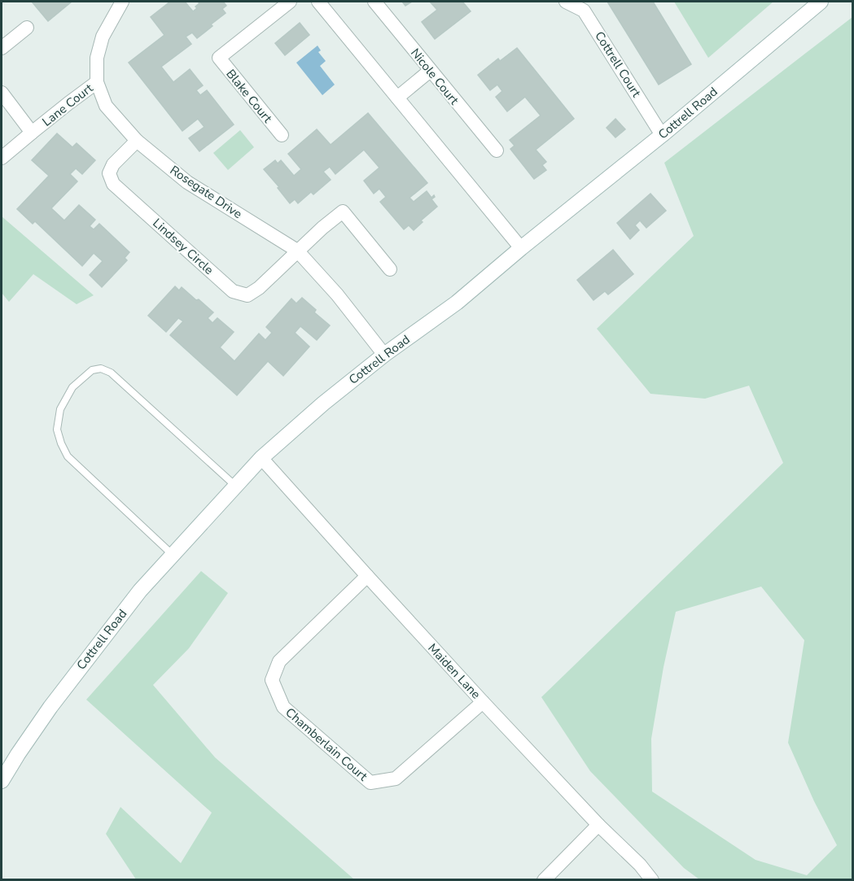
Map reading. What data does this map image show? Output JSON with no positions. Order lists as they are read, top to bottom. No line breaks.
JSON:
{"streets":{"street":["Cottrell Court","Nicole Court","Blake Court","Lane Court","Cottrell Road","Rosegate Drive","Lindsey Circle","Maiden Lane","Chamberlain Court"]},"crossings":[["Cottrell Court","Cottrell Road"],["Lane Court","Rosegate Drive"],["Cottrell Road","Rosegate Drive"],["Cottrell Road","Maiden Lane"],["Rosegate Drive","Lindsey Circle"],["Maiden Lane","Chamberlain Court"]]}
